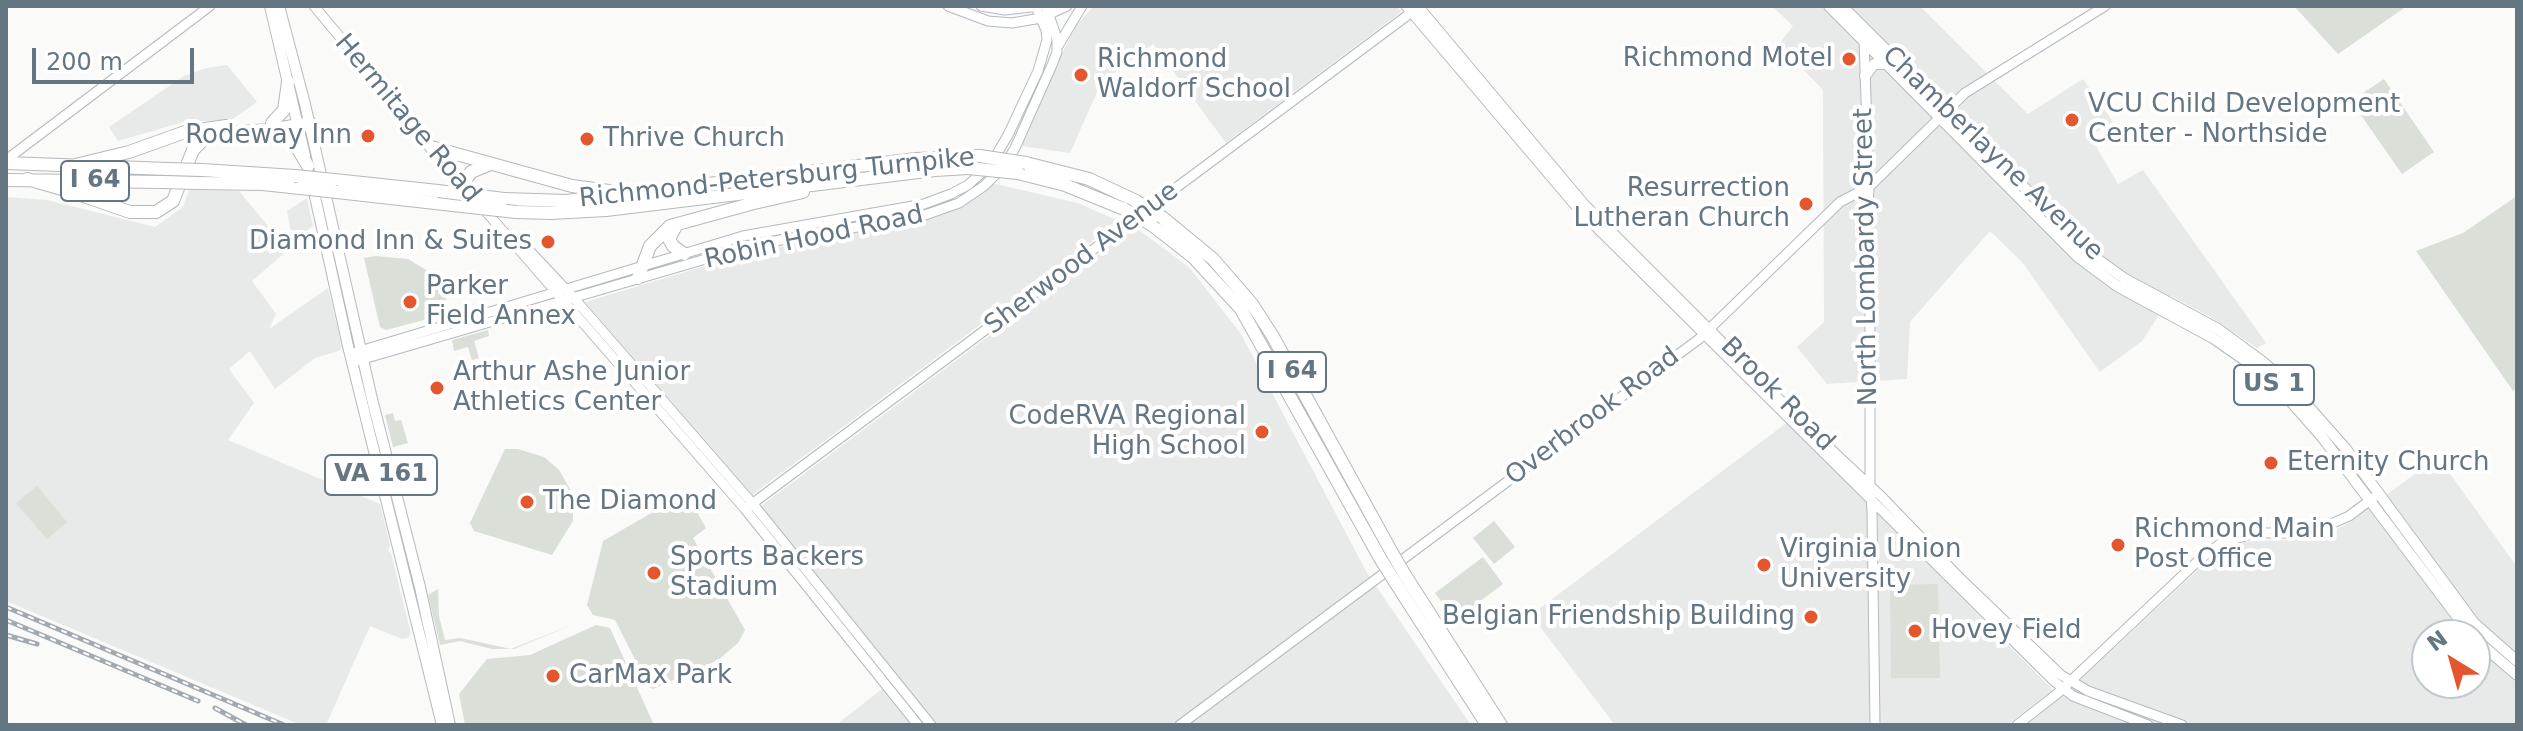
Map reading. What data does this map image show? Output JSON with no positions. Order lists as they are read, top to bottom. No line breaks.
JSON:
{"streets":{"highway":["Richmond-Petersburg Turnpike","I 64"],"main road":["Hermitage Road","Chamberlayne Avenue","Robin Hood Road","North Lombardy Street","Sherwood Avenue","US 1","Brook Road","Overbrook Road","VA 161"]},"crossings":[["Hermitage Road","Robin Hood Road"],["Hermitage Road","Sherwood Avenue"],["Chamberlayne Avenue","North Lombardy Street"],["Chamberlayne Avenue","Overbrook Road"],["Robin Hood Road","VA 161"],["North Lombardy Street","Brook Road"],["North Lombardy Street","Overbrook Road"],["Sherwood Avenue","Brook Road"],["Brook Road","Overbrook Road"]],"places":["Richmond Motel","Richmond Waldorf School","VCU Child Development Center - Northside","Rodeway Inn","Thrive Church","Resurrection Lutheran Church","Diamond Inn & Suites","Parker Field Annex","Arthur Ashe Junior Athletics Center","CodeRVA Regional High School","Eternity Church","The Diamond","Richmond Main Post Office","Virginia Union University","Sports Backers Stadium","Belgian Friendship Building","Hovey Field","CarMax Park"],"scale_bar":"200 m","north":"top left"}
